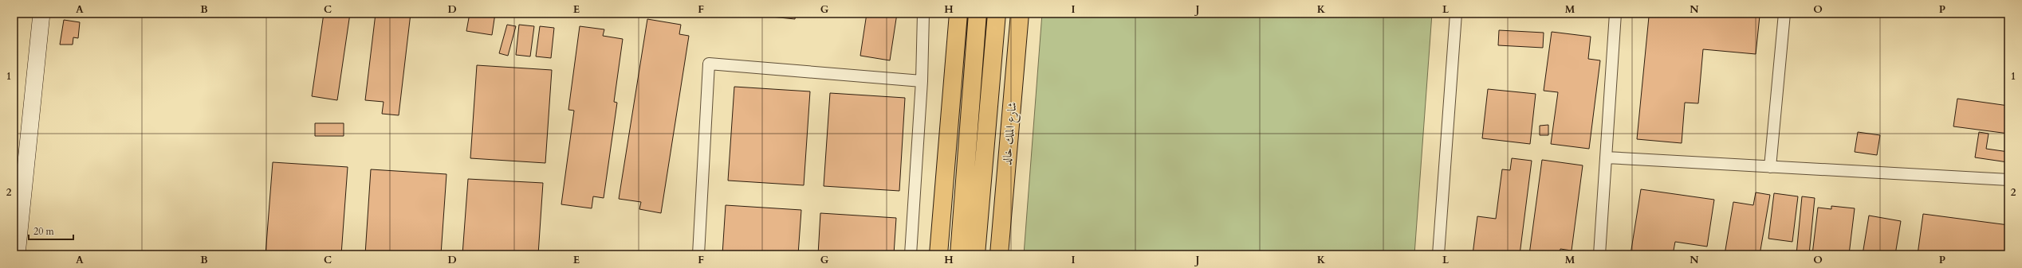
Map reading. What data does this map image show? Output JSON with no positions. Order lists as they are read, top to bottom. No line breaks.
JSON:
{"streets":{"main road":["شارع الملك خالد"]},"scale_bar":"20 m","grid":{"columns":["A","B","C","D","E","F","G","H","I","J","K","L","M","N","O","P"],"rows":["1","2"]}}
